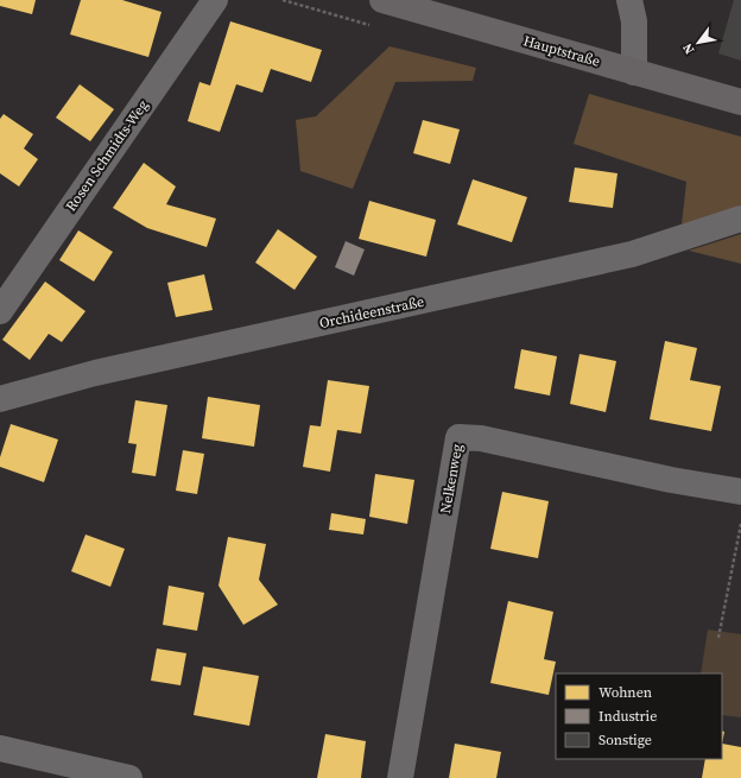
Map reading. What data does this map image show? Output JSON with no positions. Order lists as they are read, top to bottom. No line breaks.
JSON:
{"streets":{"main road":["Hauptstraße"],"street":["Rosen Schmidts-Weg","Orchideenstraße","Nelkenweg"]},"legend":["Wohnen","Industrie","Sonstige"],"north":"bottom left"}
